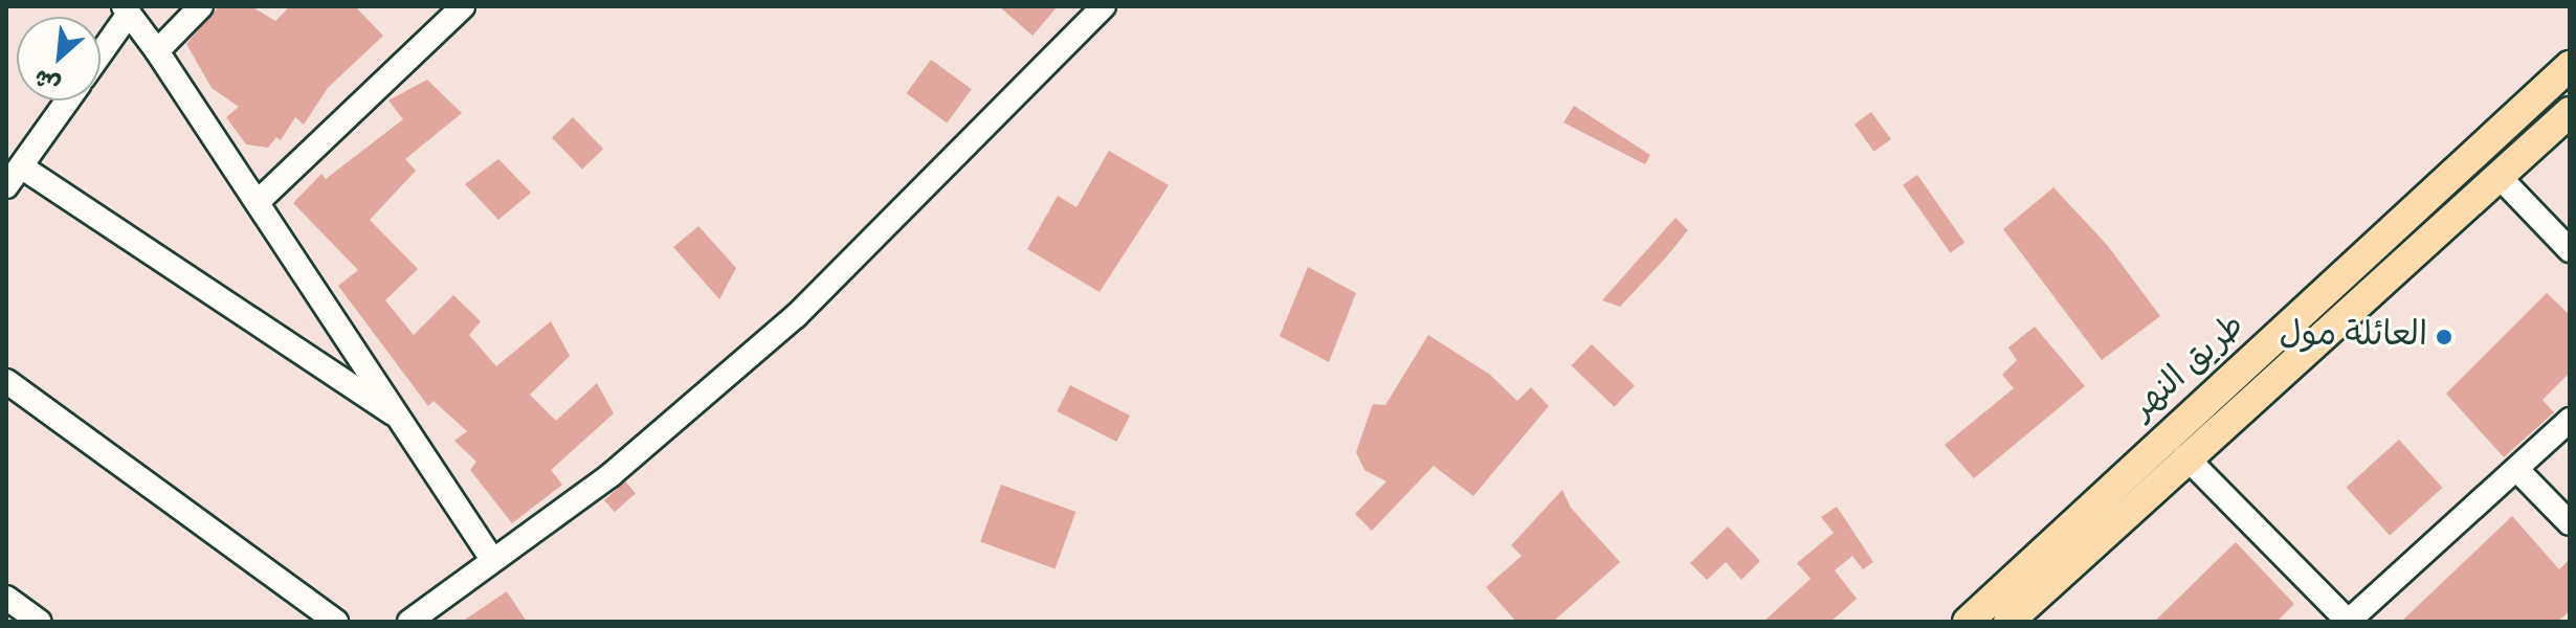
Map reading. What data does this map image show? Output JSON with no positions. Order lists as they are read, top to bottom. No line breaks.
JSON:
{"streets":{"main road":["طريق النهر"]},"places":["العائلة مول"],"north":"bottom left"}
